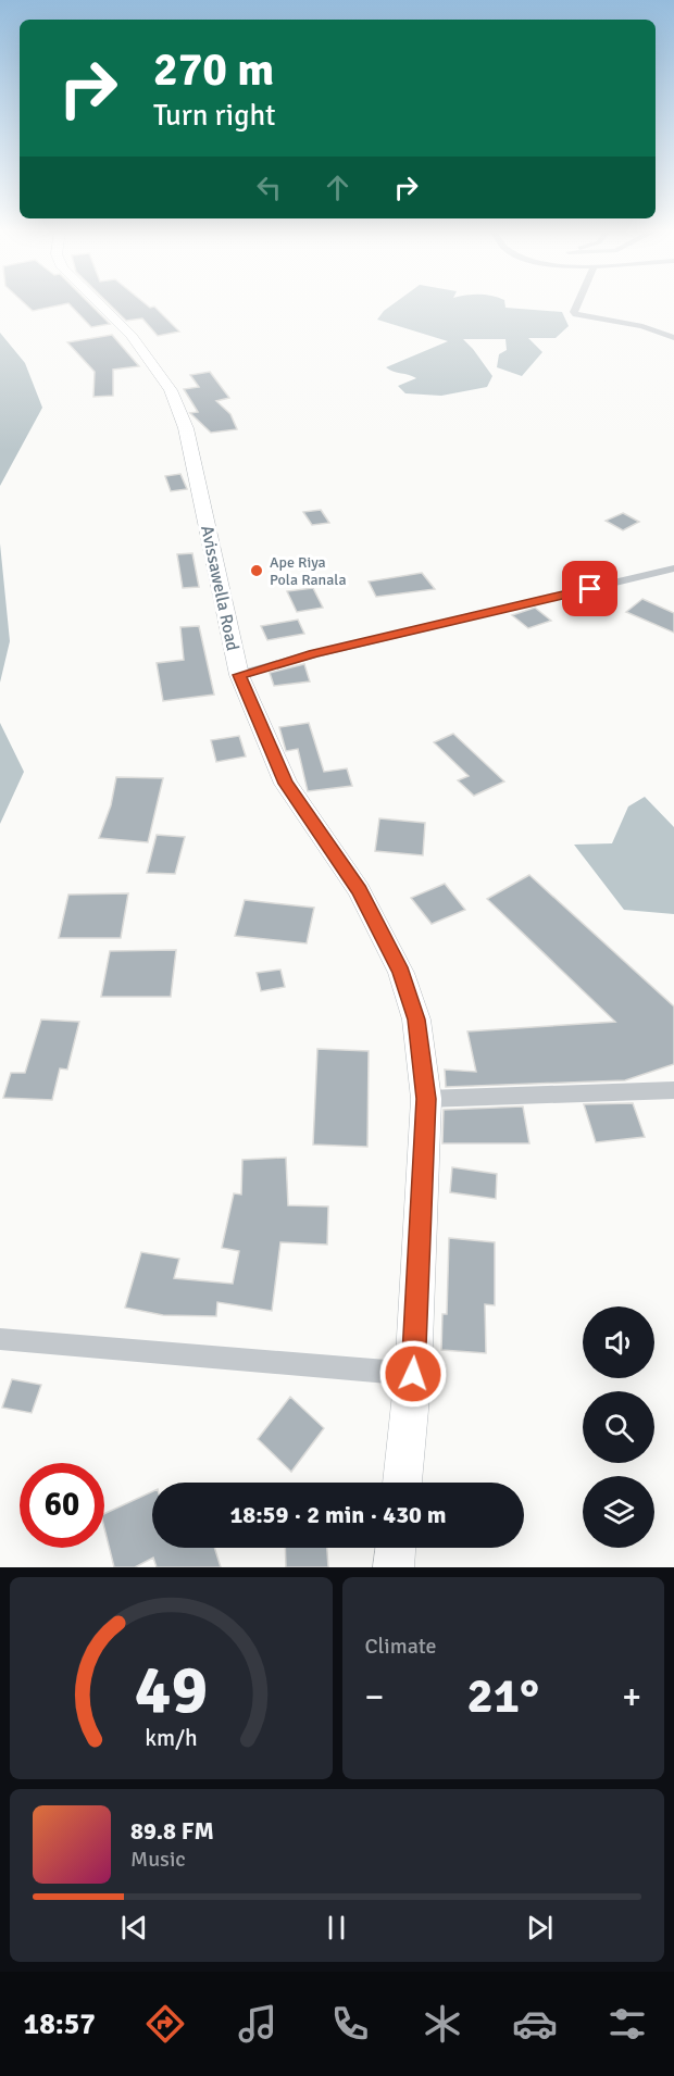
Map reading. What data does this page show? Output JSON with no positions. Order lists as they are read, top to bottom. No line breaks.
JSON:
{"streets":{"main road":["Avissawella Road"]},"places":["Ape Riya Pola Ranala"],"page":{"turn":["270 m","Turn right"],"limit":"60","trip":"18:59 · 2 min · 430 m","tile":"Climate","heat":["−","21°","+"],"song":["89.8 FM","Music"],"tabs":"18:57","gauge":["49","km/h"]}}
